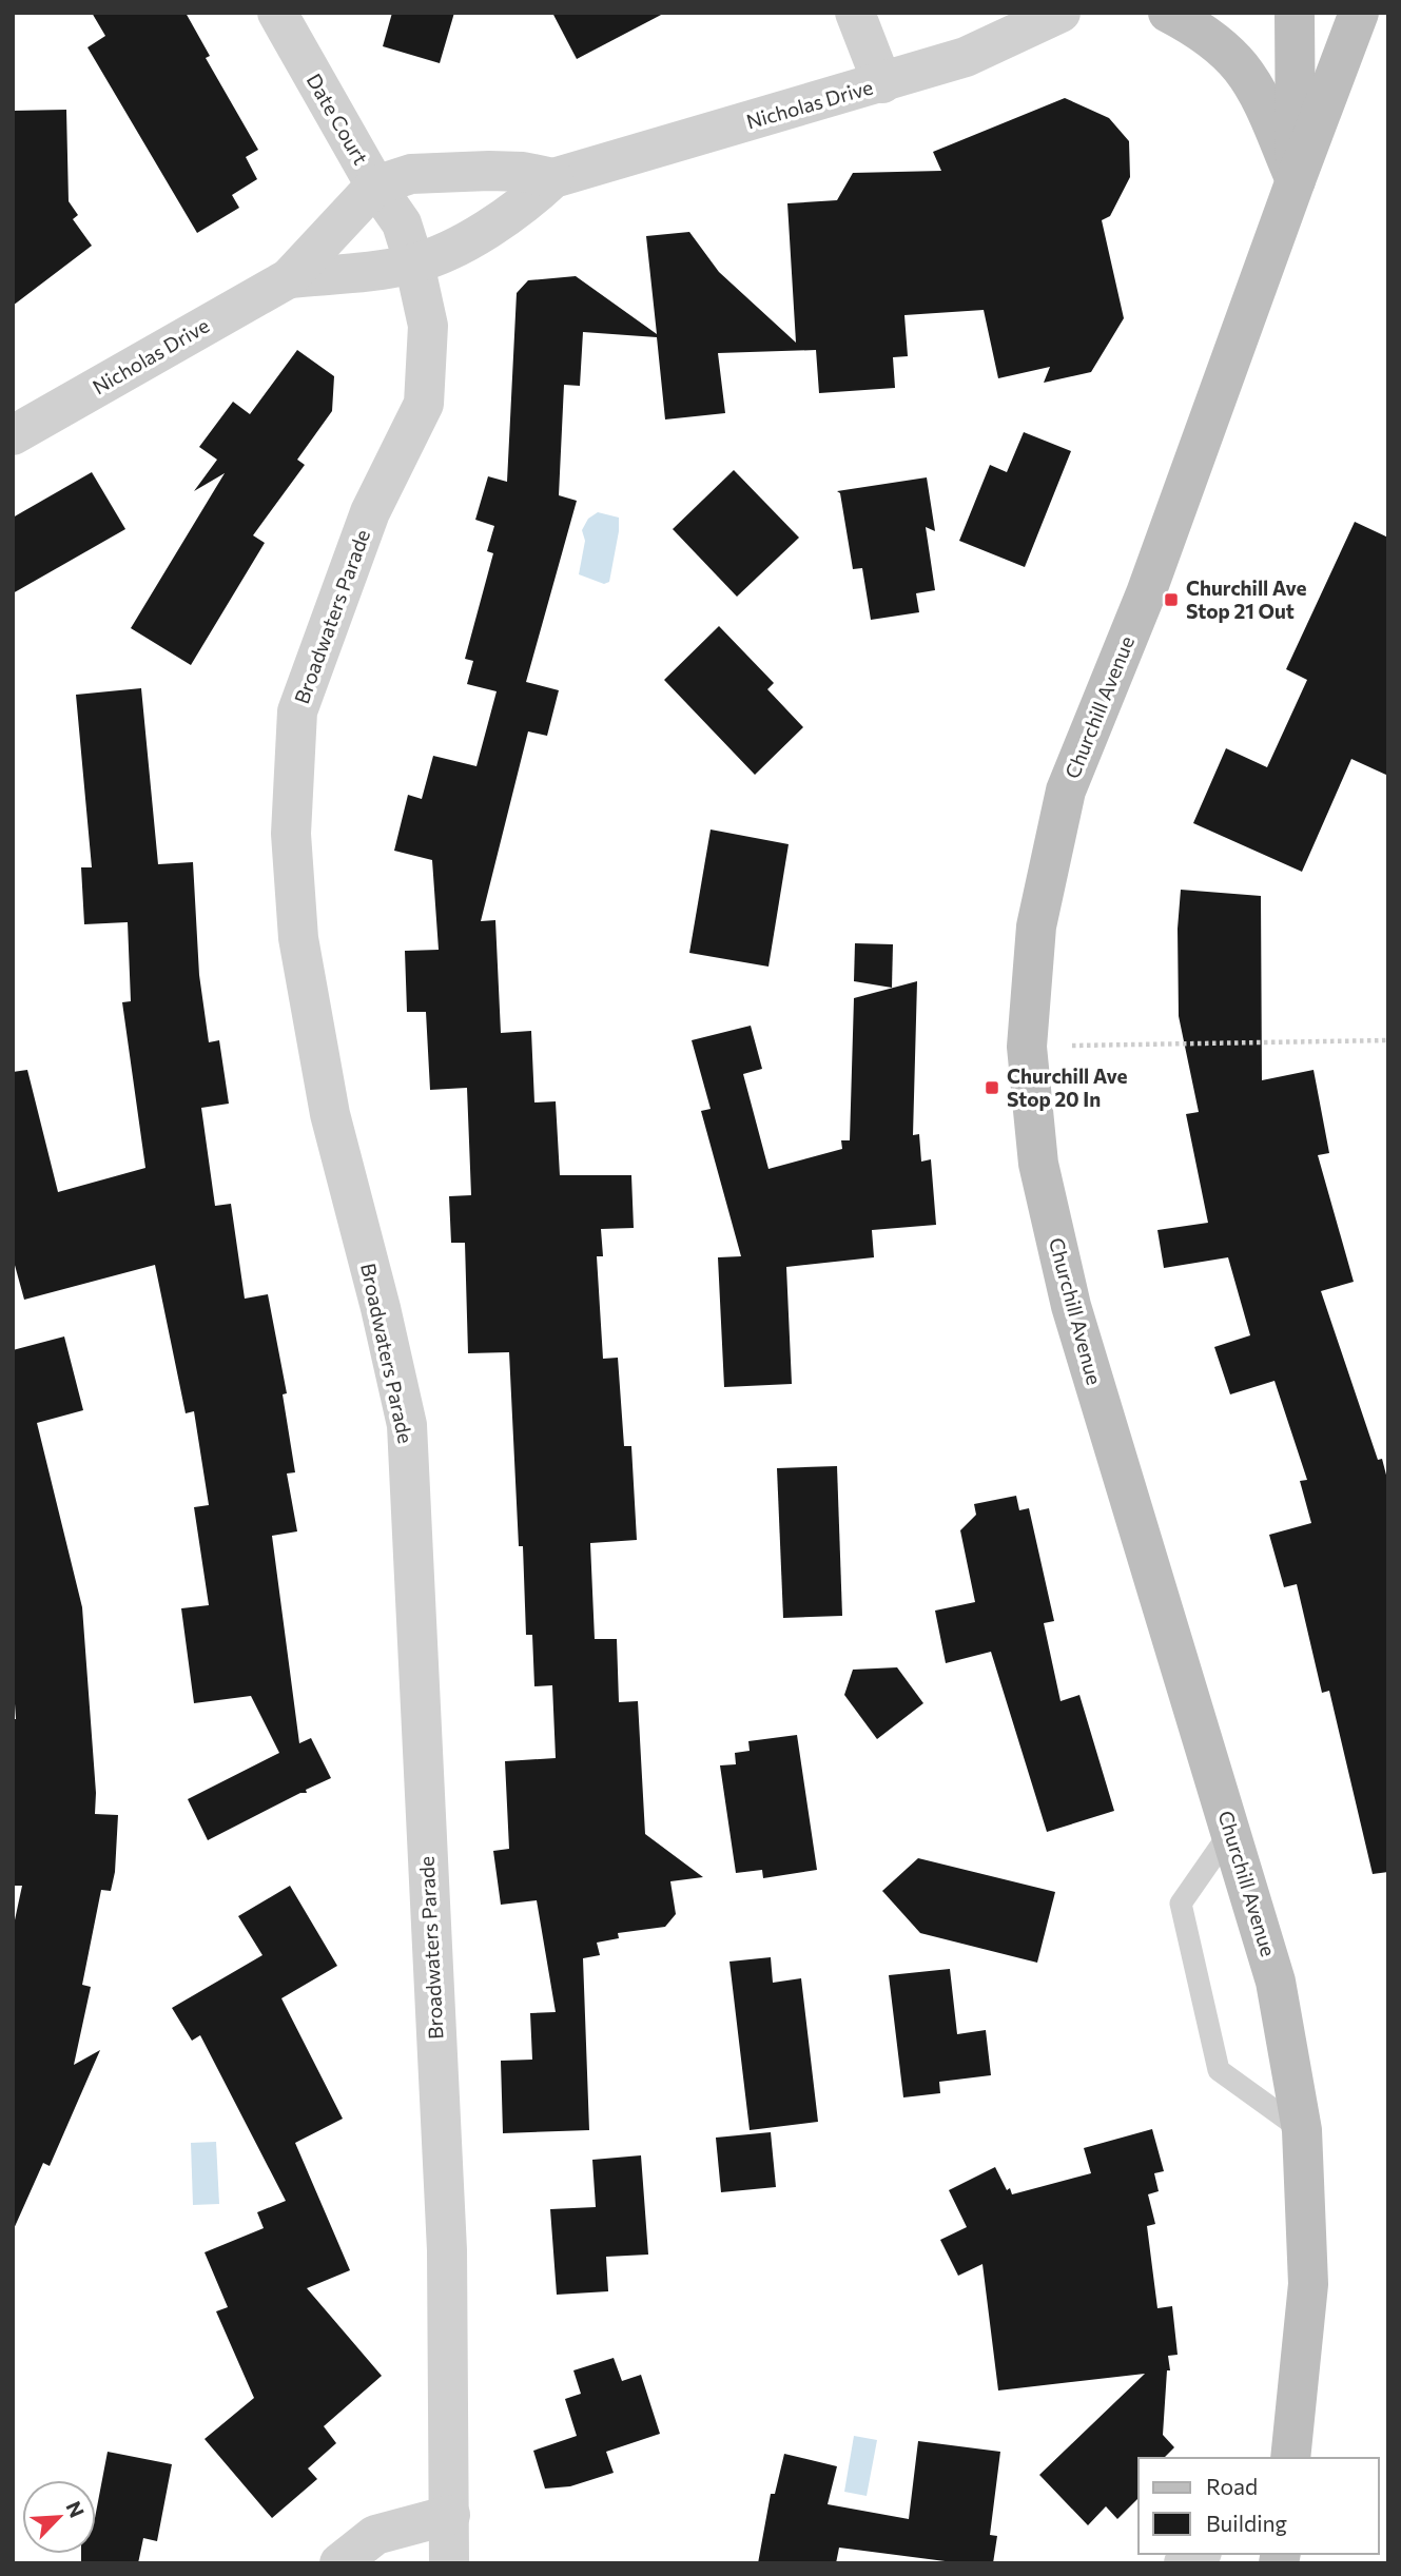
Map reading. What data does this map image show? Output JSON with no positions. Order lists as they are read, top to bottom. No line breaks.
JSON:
{"streets":{"street":["Nicholas Drive","Date Court","Broadwaters Parade","Churchill Avenue"]},"crossings":[["Nicholas Drive","Date Court"],["Nicholas Drive","Broadwaters Parade"],["Date Court","Broadwaters Parade"]],"places":{"transit":["Churchill Ave Stop 21 Out","Churchill Ave Stop 20 In"]},"legend":["Road","Building"],"north":"top right"}
